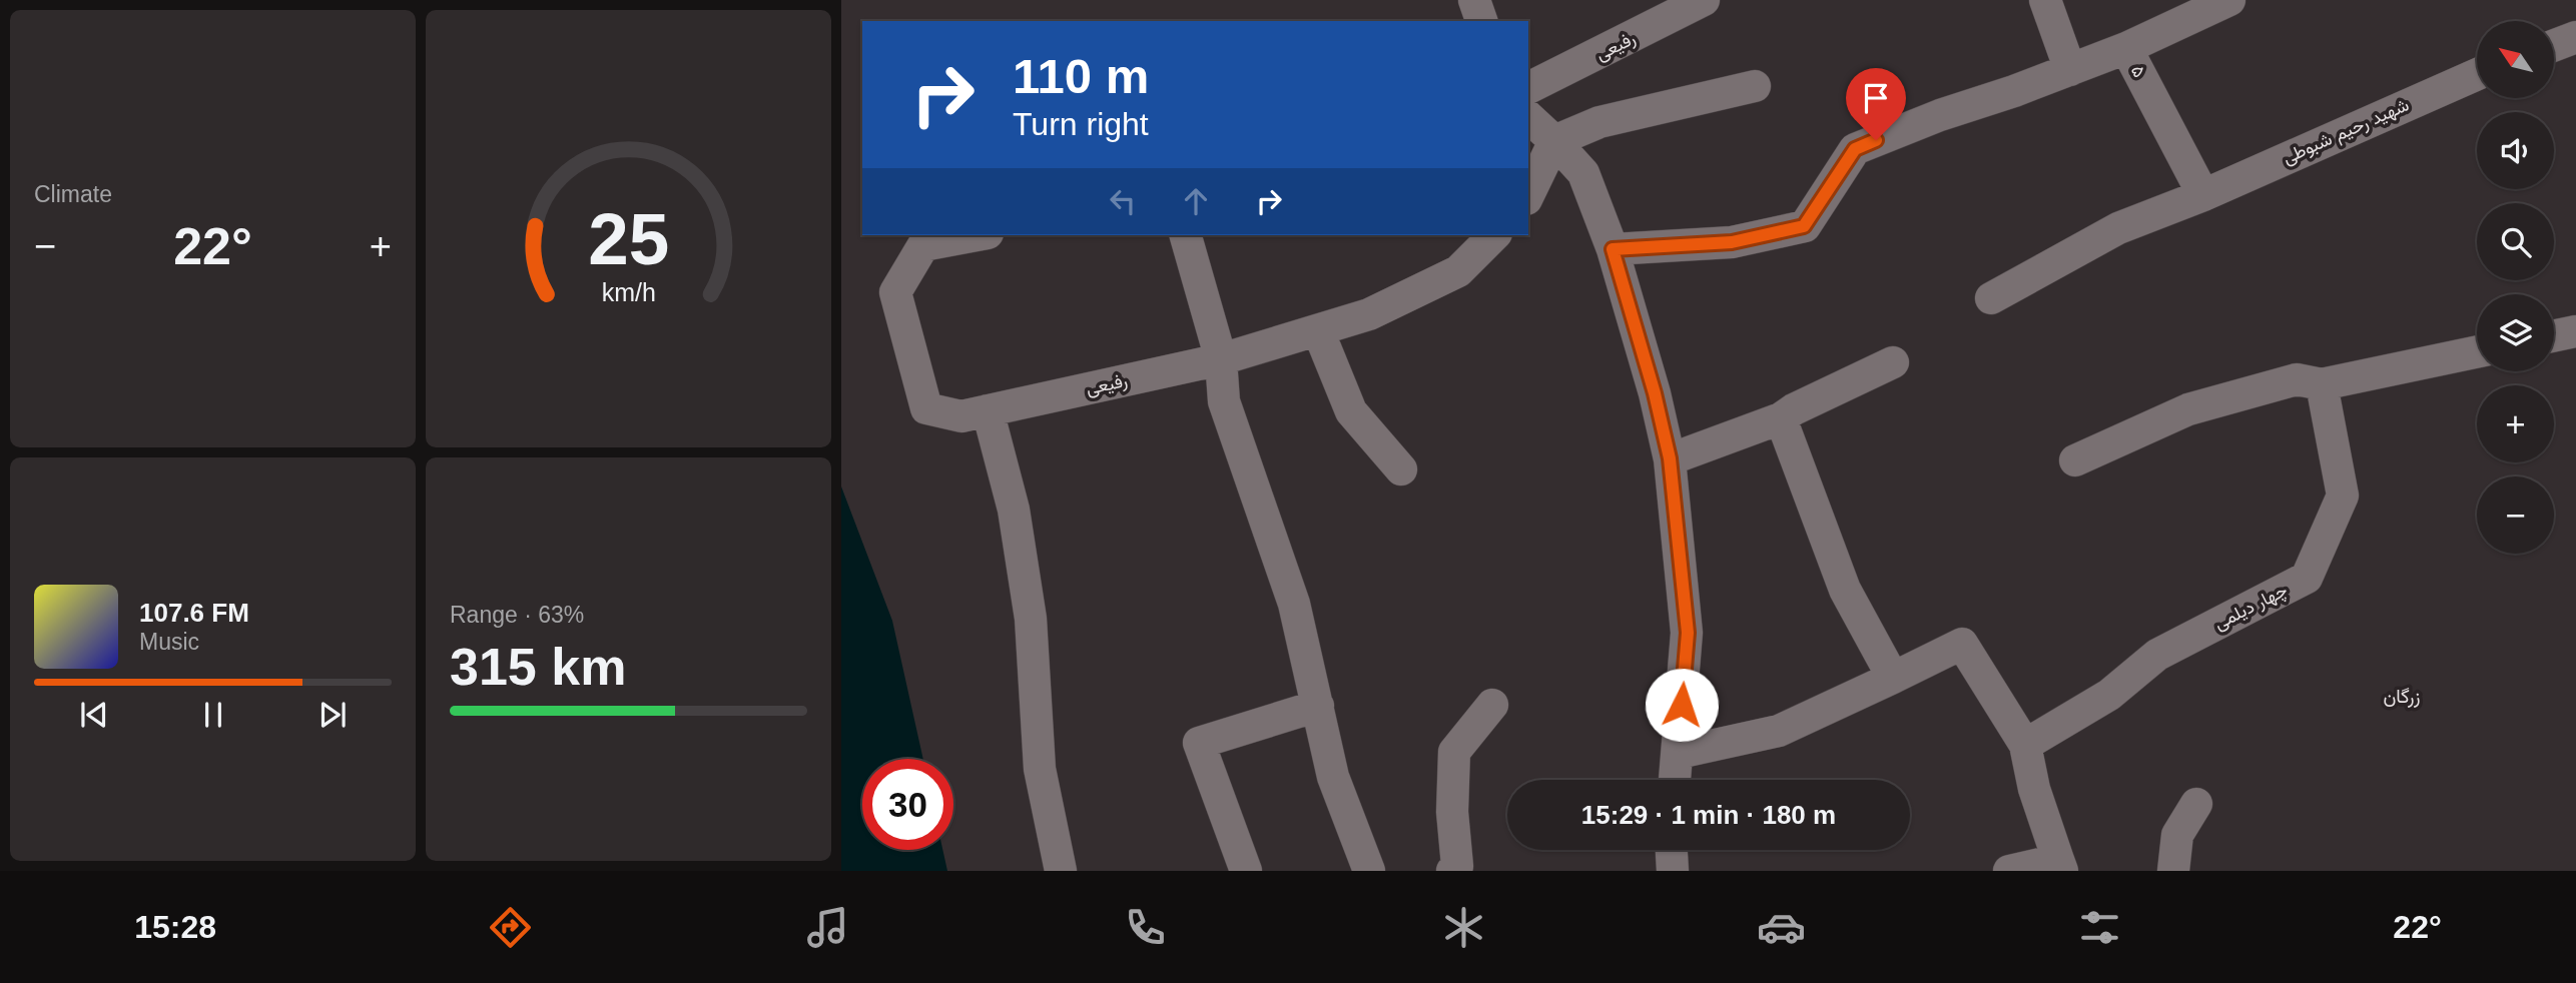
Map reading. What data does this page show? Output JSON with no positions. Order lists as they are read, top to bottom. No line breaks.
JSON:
{"streets":{"street":["رفیعی","۵","شهید رحیم شبوطی","چهار دیلمی"]},"crossings":[["۵","شهید رحیم شبوطی"]],"districts":["زرگان"],"north":"top left","page":{"tile":["Climate",["Range · 63%","315 km"]],"map_buttons":["+","−"],"turn":["110 m","Turn right"],"heat":["−","22°","+"],"song":["107.6 FM","Music"],"limit":"30","trip":"15:29 · 1 min · 180 m","tabs":["15:28","22°"],"gauge":["25","km/h"]}}
